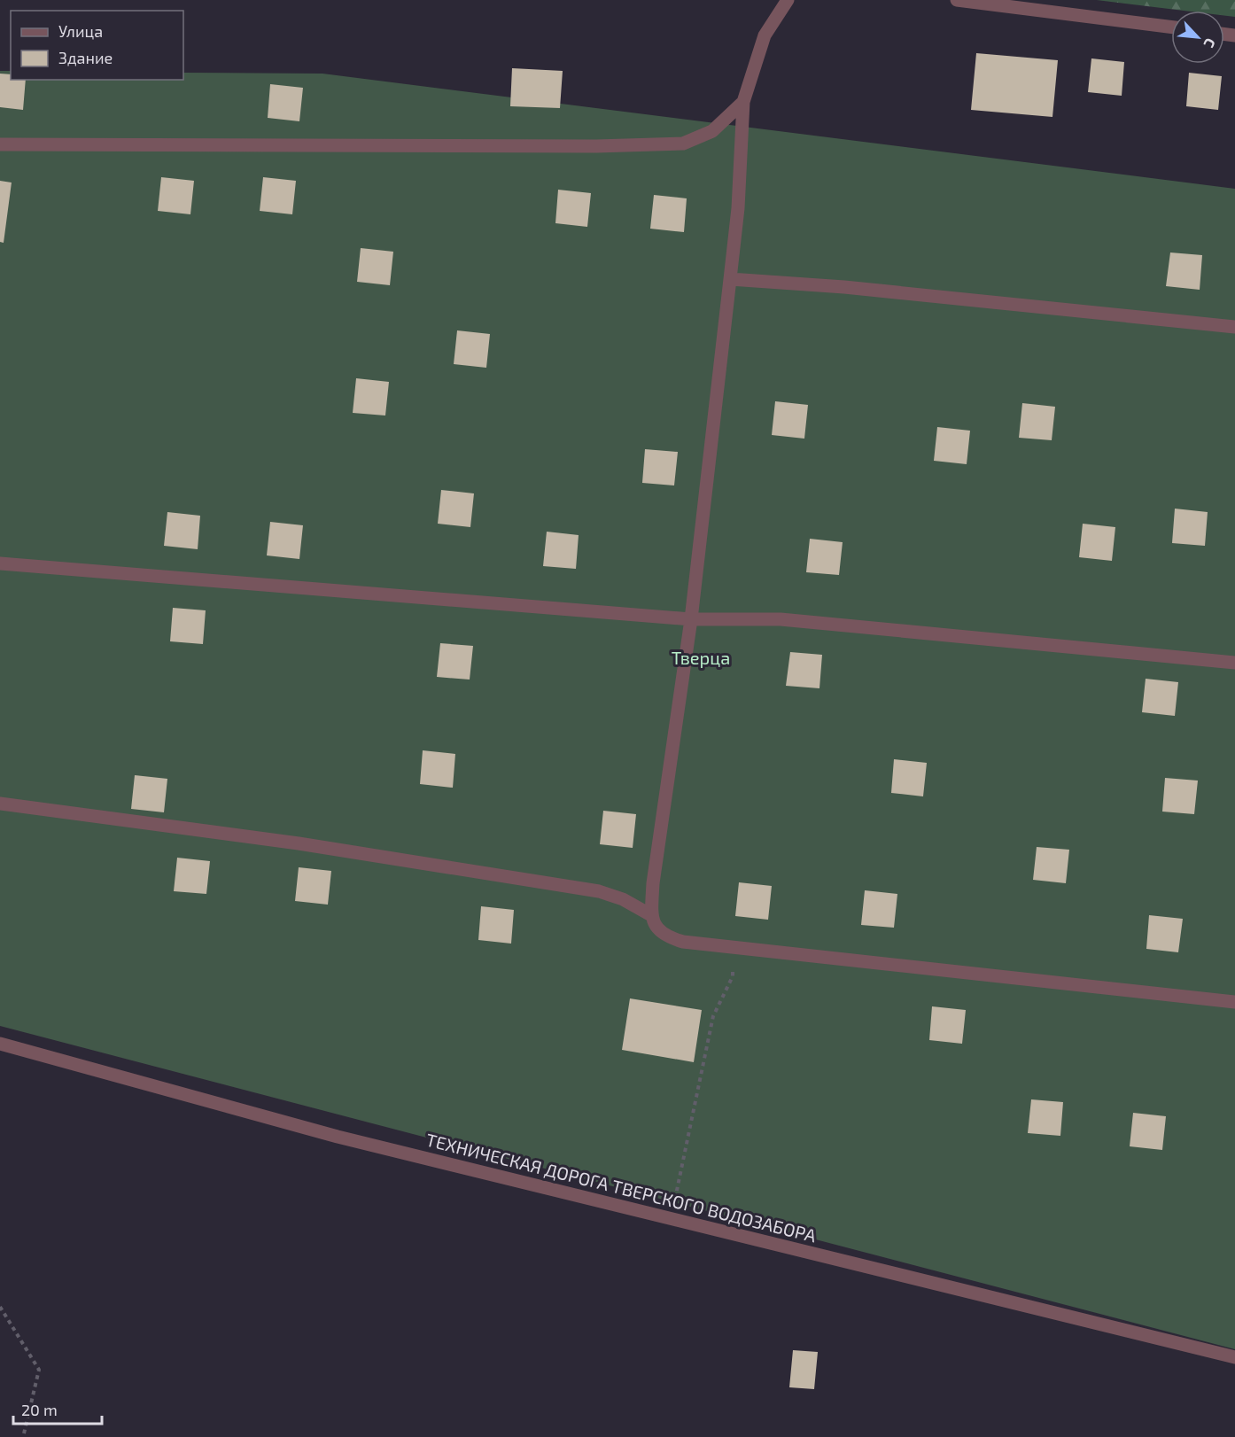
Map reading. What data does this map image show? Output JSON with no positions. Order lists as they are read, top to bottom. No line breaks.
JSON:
{"streets":{"street":["ТЕХНИЧЕСКАЯ ДОРОГА ТВЕРСКОГО ВОДОЗАБОРА"]},"parks":["Тверца"],"legend":["Улица","Здание"],"scale_bar":"20 m","north":"bottom right"}
